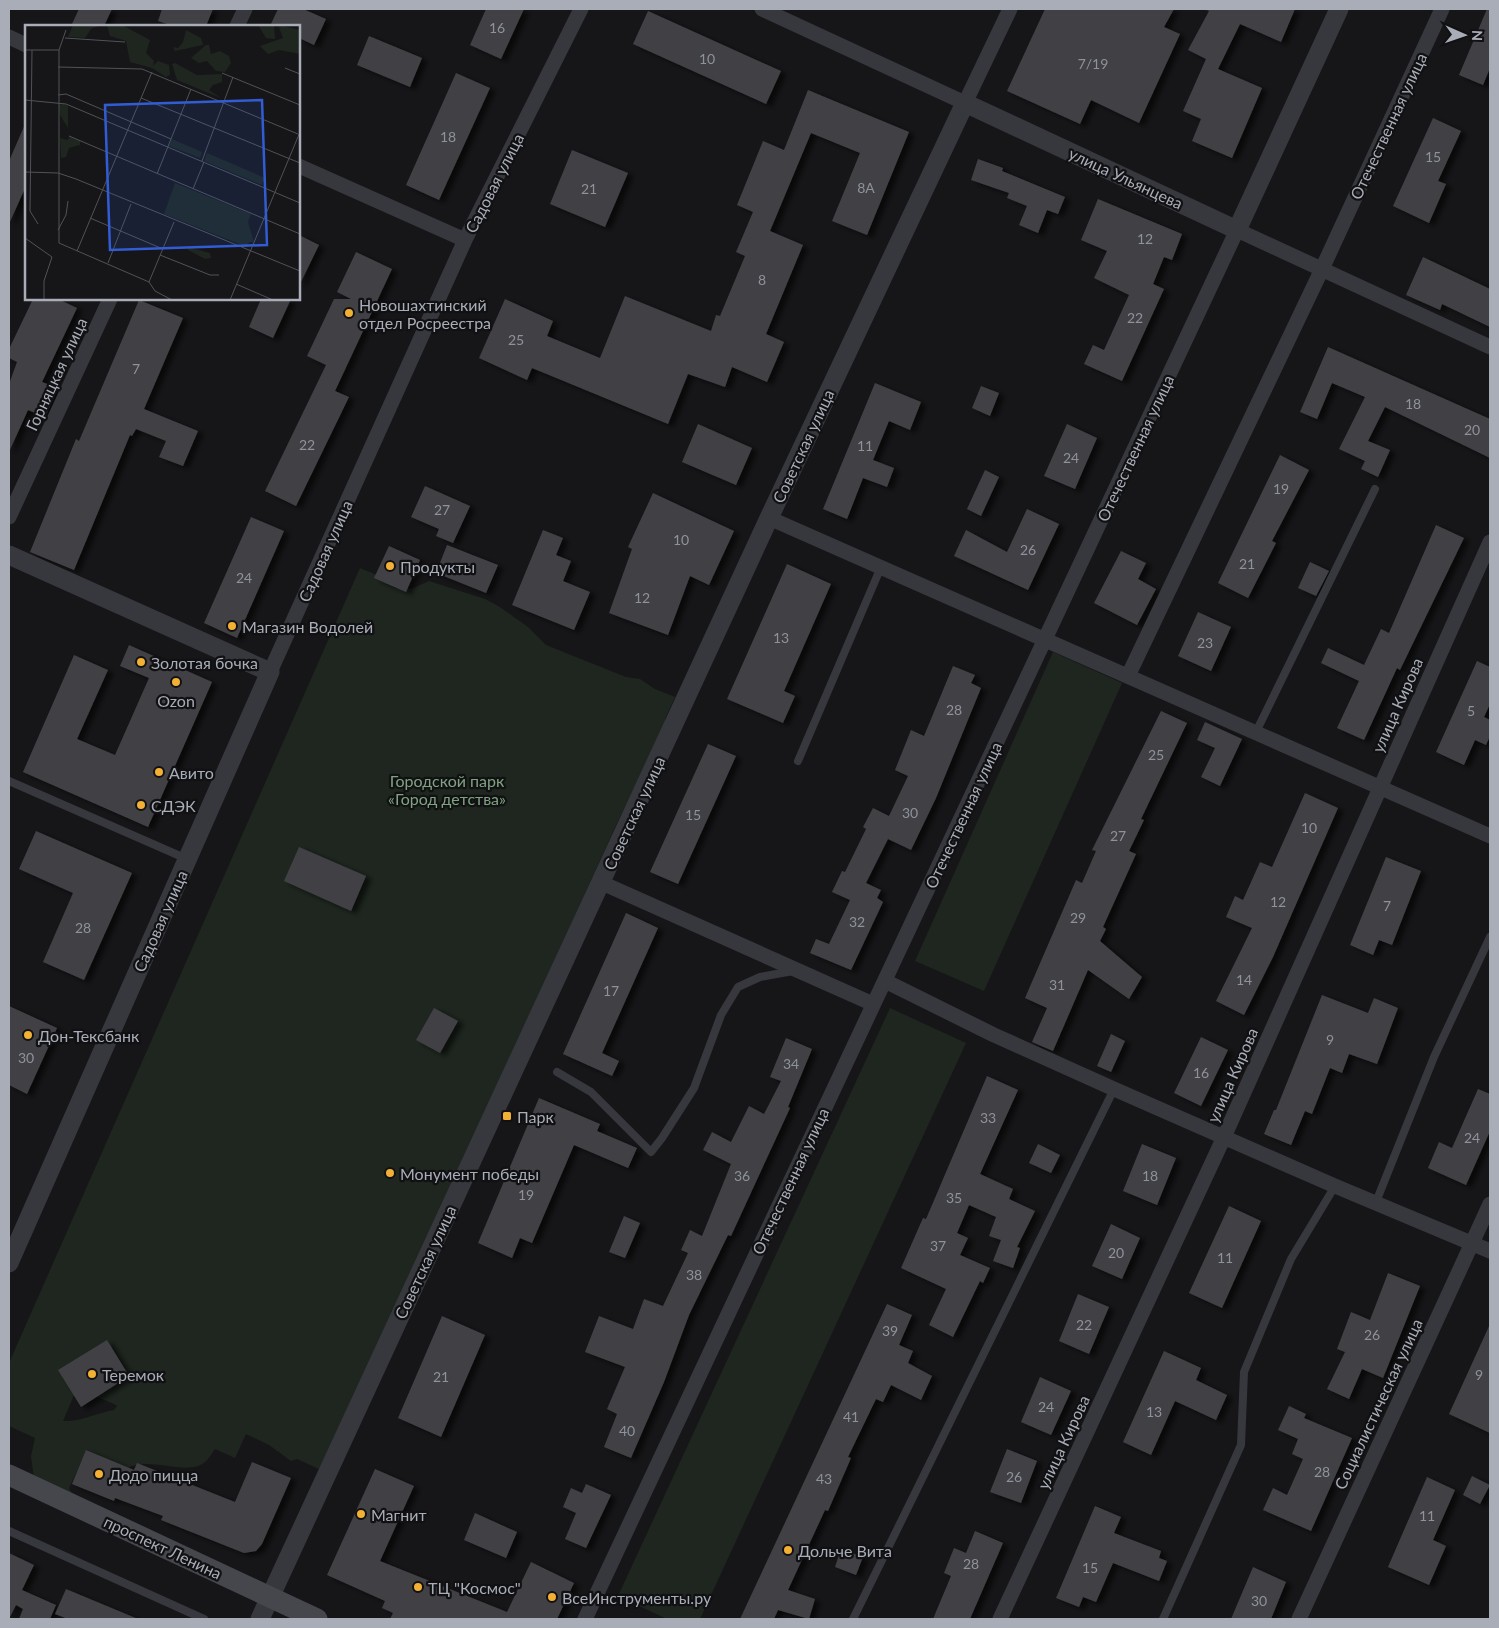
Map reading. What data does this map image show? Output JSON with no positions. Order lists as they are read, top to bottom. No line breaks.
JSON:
{"streets":{"main road":["проспект Ленина"],"street":["Отечественная улица","улица Ульянцева","Садовая улица","Горняцкая улица","Советская улица","улица Кирова","Социалистическая улица"]},"crossings":[["Отечественная улица","улица Ульянцева"],["улица Ульянцева","Советская улица"],["Советская улица","проспект Ленина"]],"parks":["Городской парк «Город детства»"],"places":{"other":["Новошахтинский отдел Росреестра","Продукты","Магазин Водолей","Золотая бочка","Ozon","Авито","СДЭК","Дон-Тексбанк","Монумент победы","Теремок","Додо пицца","Магнит","Дольче Вита","ТЦ \"Космос\"","ВсеИнструменты.ру"],"transit":["Парк"]},"house_numbers":["16","10","7/19","18","15","8А","21","12","8","22","25","7","18","20","22","11","24","19","27","10","26","21","24","12","13","23","28","5","25","30","15","10","27","12","7","29","32","28","14","31","17","9","30","34","16","33","24","36","18","19","35","37","20","11","38","22","39","26","9","21","24","13","41","40","28","26","43","11","28","15","30"],"north":"right"}
